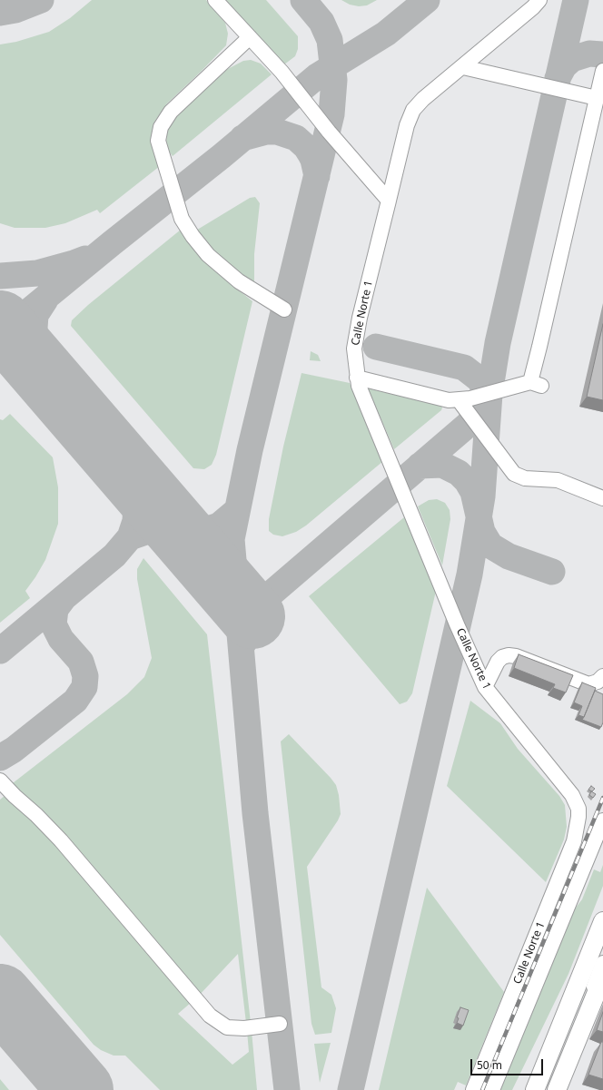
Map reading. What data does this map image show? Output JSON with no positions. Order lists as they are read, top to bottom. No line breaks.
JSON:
{"streets":{"street":["Calle Norte 1"]},"scale_bar":"50 m"}
